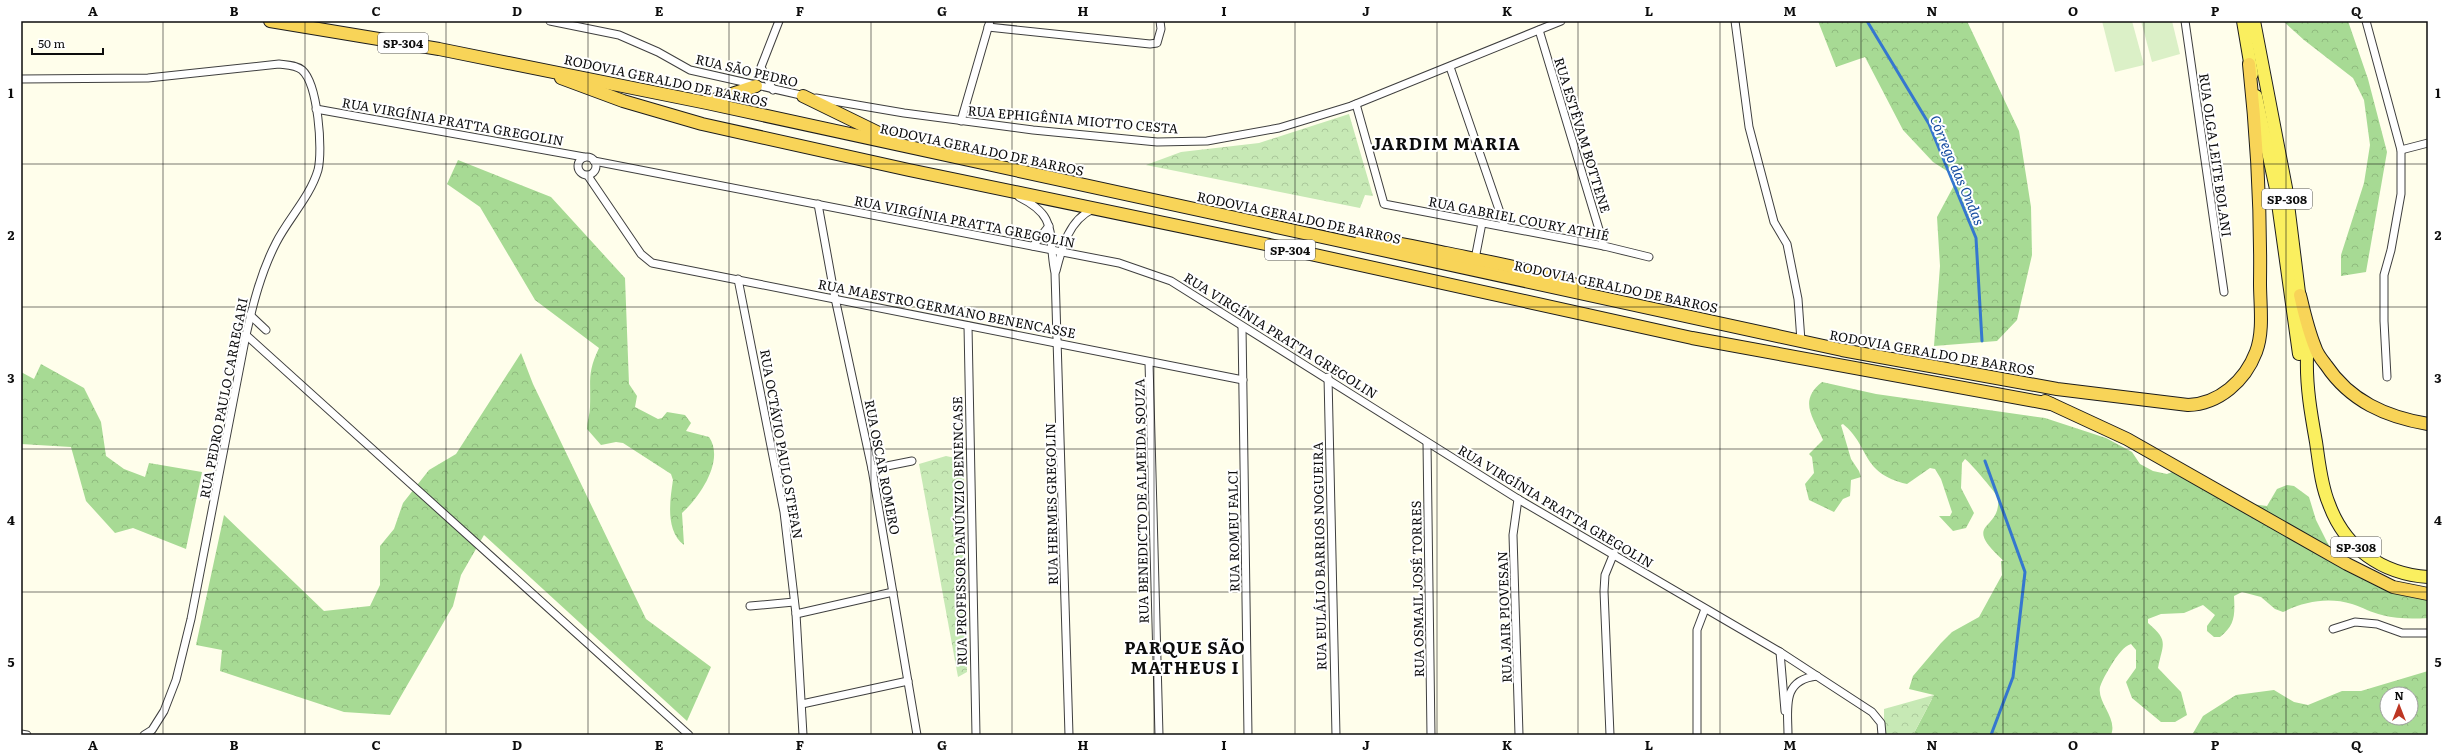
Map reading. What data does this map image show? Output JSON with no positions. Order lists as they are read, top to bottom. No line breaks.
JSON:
{"streets":{"highway":["SP-304","RODOVIA GERALDO DE BARROS"],"main road":["SP-308"],"street":["RUA SÃO PEDRO","RUA EPHIGÊNIA MIOTTO CESTA","RUA VIRGÍNIA PRATTA GREGOLIN","RUA ESTÊVAM BOTTENE","RUA OLGA LEITE BOLANI","RUA GABRIEL COURY ATHIÉ","RUA MAESTRO GERMANO BENENCASSE","RUA PEDRO PAULO CARREGARI","RUA OCTÁVIO PAULO STEFAN","RUA OSCAR ROMERO","RUA BENEDICTO DE ALMEIDA SOUZA","RUA HERMES GREGOLIN","RUA PROFESSOR DANÚNZIO BENENCASE","RUA ROMEU FALCI","RUA EULÁLIO BARRIOS NOGUEIRA","RUA OSMAIL JOSÉ TORRES","RUA JAIR PIOVESAN"]},"crossings":[["RUA SÃO PEDRO","RUA EPHIGÊNIA MIOTTO CESTA"],["RODOVIA GERALDO DE BARROS","SP-308"],["RODOVIA GERALDO DE BARROS","RUA HERMES GREGOLIN"],["RUA EPHIGÊNIA MIOTTO CESTA","RUA ESTÊVAM BOTTENE"],["RUA EPHIGÊNIA MIOTTO CESTA","RUA GABRIEL COURY ATHIÉ"],["RUA VIRGÍNIA PRATTA GREGOLIN","RUA MAESTRO GERMANO BENENCASSE"],["RUA VIRGÍNIA PRATTA GREGOLIN","RUA PEDRO PAULO CARREGARI"],["RUA VIRGÍNIA PRATTA GREGOLIN","RUA OSCAR ROMERO"],["RUA VIRGÍNIA PRATTA GREGOLIN","RUA HERMES GREGOLIN"],["RUA VIRGÍNIA PRATTA GREGOLIN","RUA ROMEU FALCI"],["RUA VIRGÍNIA PRATTA GREGOLIN","RUA EULÁLIO BARRIOS NOGUEIRA"],["RUA VIRGÍNIA PRATTA GREGOLIN","RUA OSMAIL JOSÉ TORRES"],["RUA VIRGÍNIA PRATTA GREGOLIN","RUA JAIR PIOVESAN"],["RUA ESTÊVAM BOTTENE","RUA GABRIEL COURY ATHIÉ"],["RUA MAESTRO GERMANO BENENCASSE","RUA OCTÁVIO PAULO STEFAN"],["RUA MAESTRO GERMANO BENENCASSE","RUA OSCAR ROMERO"],["RUA MAESTRO GERMANO BENENCASSE","RUA BENEDICTO DE ALMEIDA SOUZA"],["RUA MAESTRO GERMANO BENENCASSE","RUA HERMES GREGOLIN"],["RUA MAESTRO GERMANO BENENCASSE","RUA PROFESSOR DANÚNZIO BENENCASE"],["RUA MAESTRO GERMANO BENENCASSE","RUA ROMEU FALCI"]],"districts":["JARDIM MARIA","PARQUE SÃO MATHEUS I"],"water":["Córrego das Ondas"],"scale_bar":"50 m","north":"top","grid":{"columns":["A","B","C","D","E","F","G","H","I","J","K","L","M","N","O","P","Q"],"rows":["1","2","3","4","5"]}}
